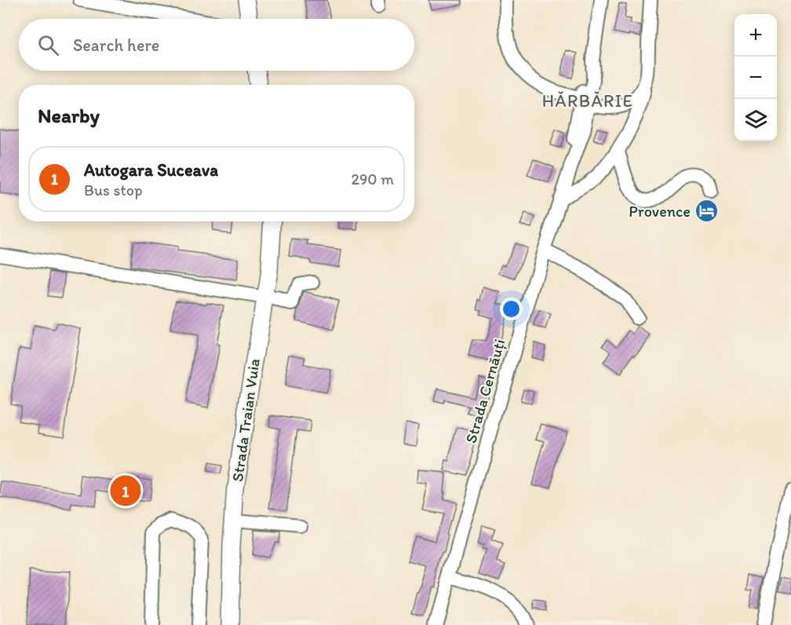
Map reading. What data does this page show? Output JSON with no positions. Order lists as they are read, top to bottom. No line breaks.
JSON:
{"streets":{"main road":["Strada Traian Vuia"],"street":["Strada Cernăuți"]},"districts":["HĂRBĂRIE"],"places":{"hotel":["Provence"]},"page":{"map_buttons":["+","−"],"search":"Search here","heading":"Nearby","list":[{"mark":"1","name":"Autogara Suceava","note":"Bus stop","value":"290 m"}],"pins":"1"}}
